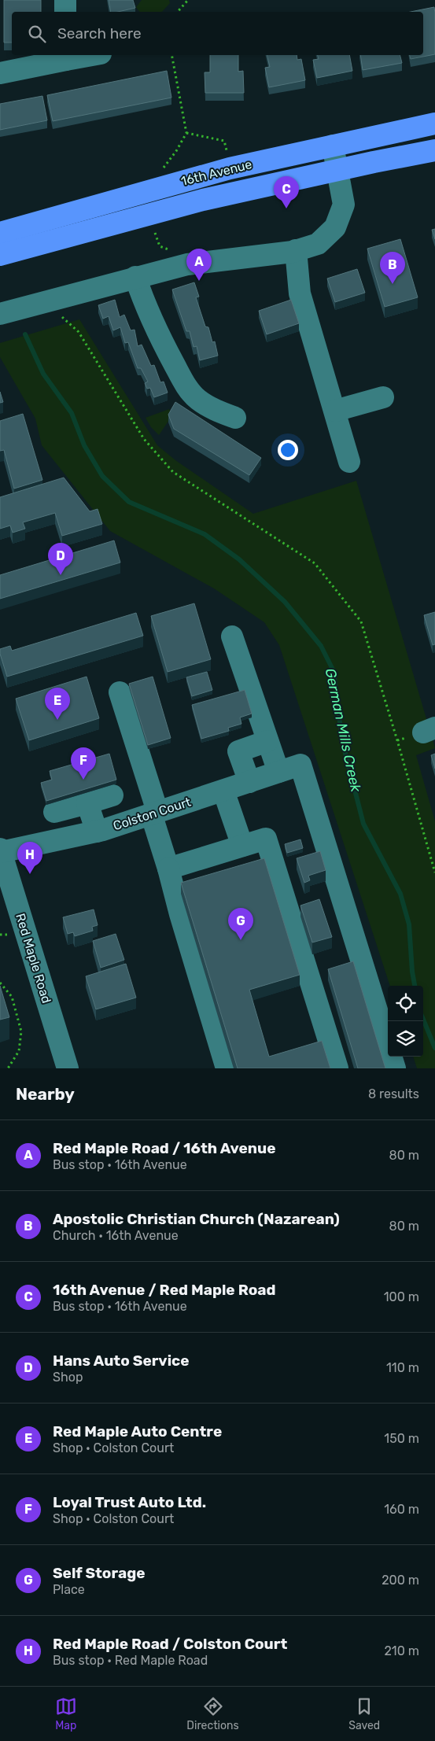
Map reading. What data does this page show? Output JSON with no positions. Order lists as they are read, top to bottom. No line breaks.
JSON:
{"streets":{"main road":["16th Avenue"],"street":["Colston Court","Red Maple Road"]},"crossings":[["Colston Court","Red Maple Road"]],"water":["German Mills Creek"],"page":{"search":"Search here","pins":["C","A","B","D","E","F","H","G"],"heading":["Nearby","8 results"],"list":[{"mark":"A","name":"Red Maple Road / 16th Avenue","note":"Bus stop · 16th Avenue","value":"80 m"},{"mark":"B","name":"Apostolic Christian Church (Nazarean)","note":"Church · 16th Avenue","value":"80 m"},{"mark":"C","name":"16th Avenue / Red Maple Road","note":"Bus stop · 16th Avenue","value":"100 m"},{"mark":"D","name":"Hans Auto Service","note":"Shop","value":"110 m"},{"mark":"E","name":"Red Maple Auto Centre","note":"Shop · Colston Court","value":"150 m"},{"mark":"F","name":"Loyal Trust Auto Ltd.","note":"Shop · Colston Court","value":"160 m"},{"mark":"G","name":"Self Storage","note":"Place","value":"200 m"},{"mark":"H","name":"Red Maple Road / Colston Court","note":"Bus stop · Red Maple Road","value":"210 m"}],"nav":["Map","Directions","Saved"]}}
